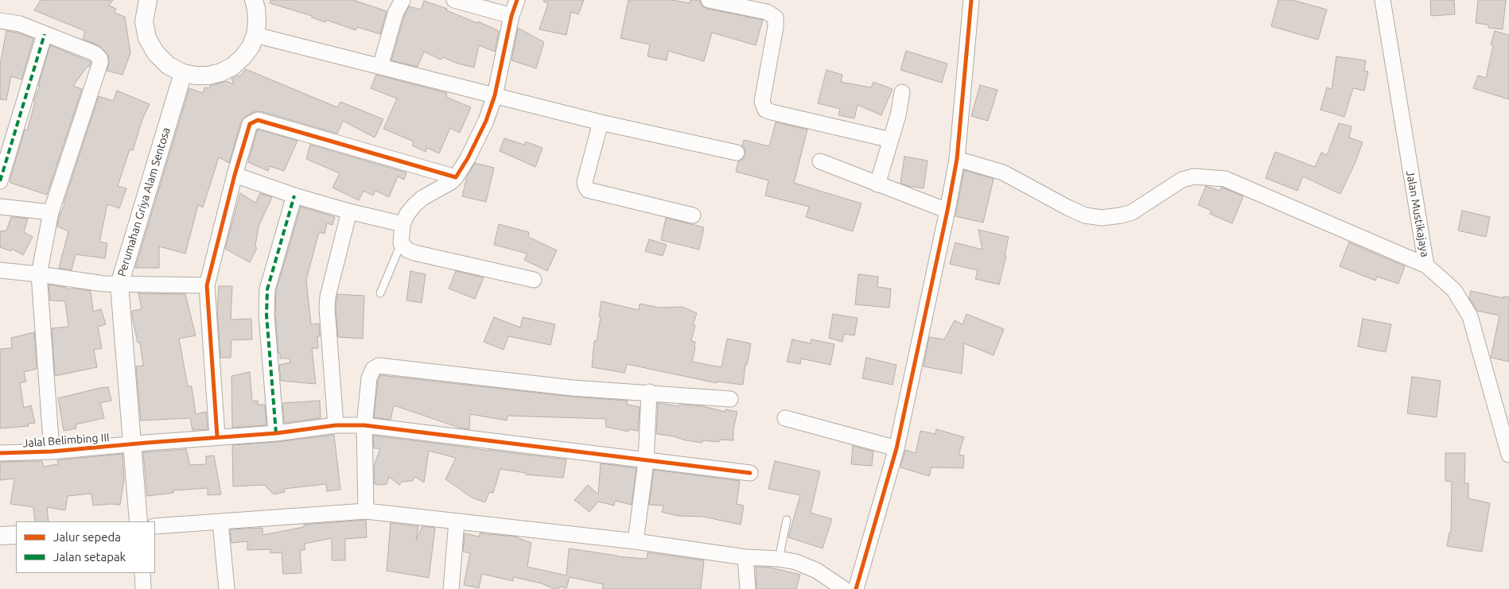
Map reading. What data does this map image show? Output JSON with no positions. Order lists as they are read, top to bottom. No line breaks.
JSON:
{"streets":{"street":["Perumahan Griya Alam Sentosa","Jalan Mustikajaya","Jalal Belimbing III"]},"crossings":[["Perumahan Griya Alam Sentosa","Jalal Belimbing III"]],"legend":["Jalur sepeda","Jalan setapak"]}
